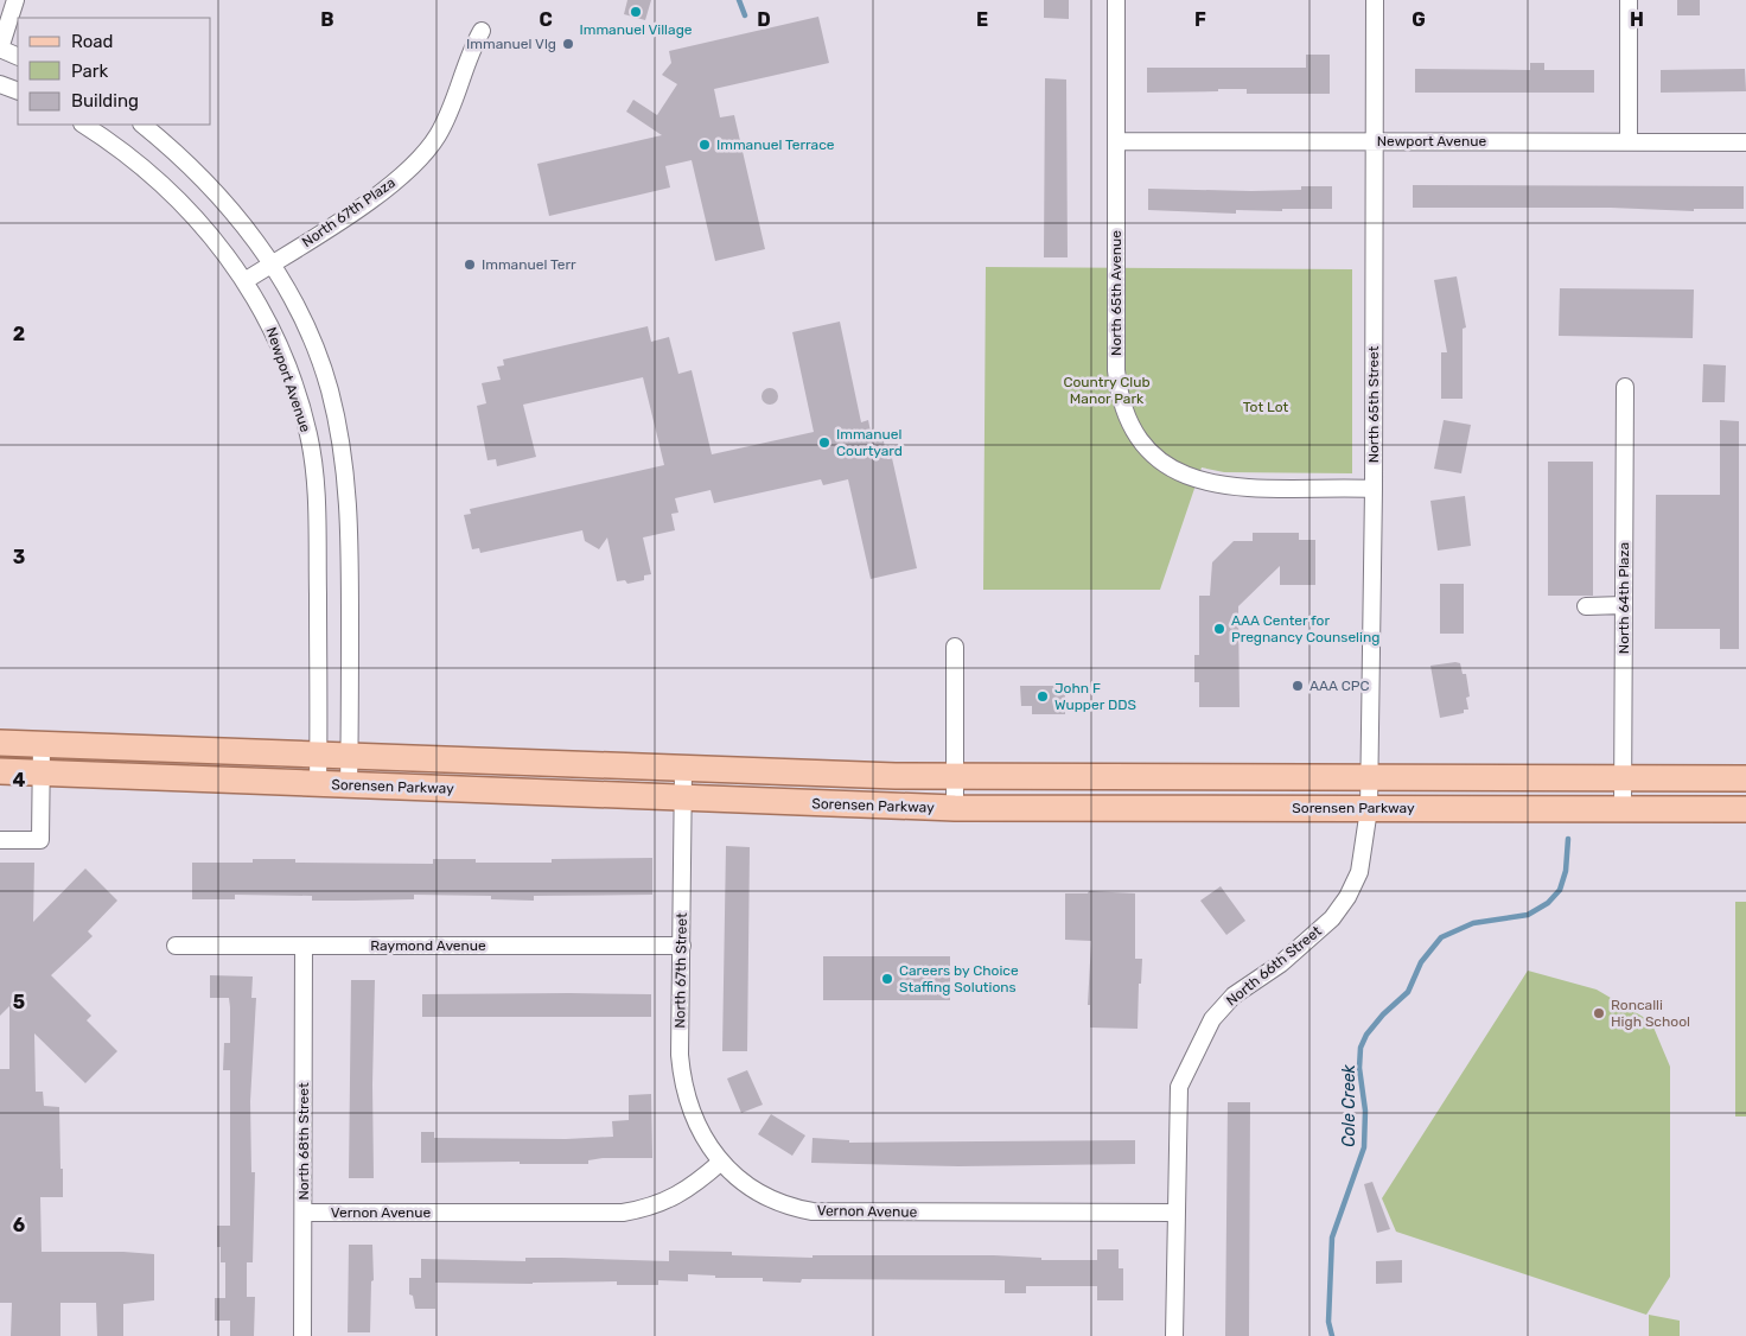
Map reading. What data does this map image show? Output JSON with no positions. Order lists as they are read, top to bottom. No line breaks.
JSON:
{"streets":{"main road":["Sorensen Parkway"],"street":["Newport Avenue","North 67th Plaza","North 65th Avenue","North 65th Street","North 64th Plaza","Raymond Avenue","North 66th Street","North 67th Street","North 68th Street","Vernon Avenue"]},"crossings":[["Newport Avenue","North 67th Plaza"],["Newport Avenue","North 65th Avenue"],["Newport Avenue","North 65th Street"],["Newport Avenue","Sorensen Parkway"],["North 65th Avenue","North 65th Street"],["North 65th Street","Sorensen Parkway"],["North 65th Street","North 66th Street"],["North 64th Plaza","Sorensen Parkway"],["Sorensen Parkway","North 66th Street"],["Sorensen Parkway","North 67th Street"],["Raymond Avenue","North 67th Street"],["Raymond Avenue","North 68th Street"],["North 66th Street","Vernon Avenue"],["North 67th Street","Vernon Avenue"],["North 68th Street","Vernon Avenue"]],"water":["Cole Creek"],"parks":["Country Club Manor Park","Tot Lot"],"places":["Immanuel Village","Immanuel Vlg","Immanuel Terrace","Immanuel Terr","Immanuel Courtyard","AAA Center for Pregnancy Counseling","AAA CPC","John F Wupper DDS","Careers by Choice Staffing Solutions","Roncalli High School"],"legend":["Road","Park","Building"],"grid":{"columns":["B","C","D","E","F","G","H"],"rows":["2","3","4","5","6"]}}
